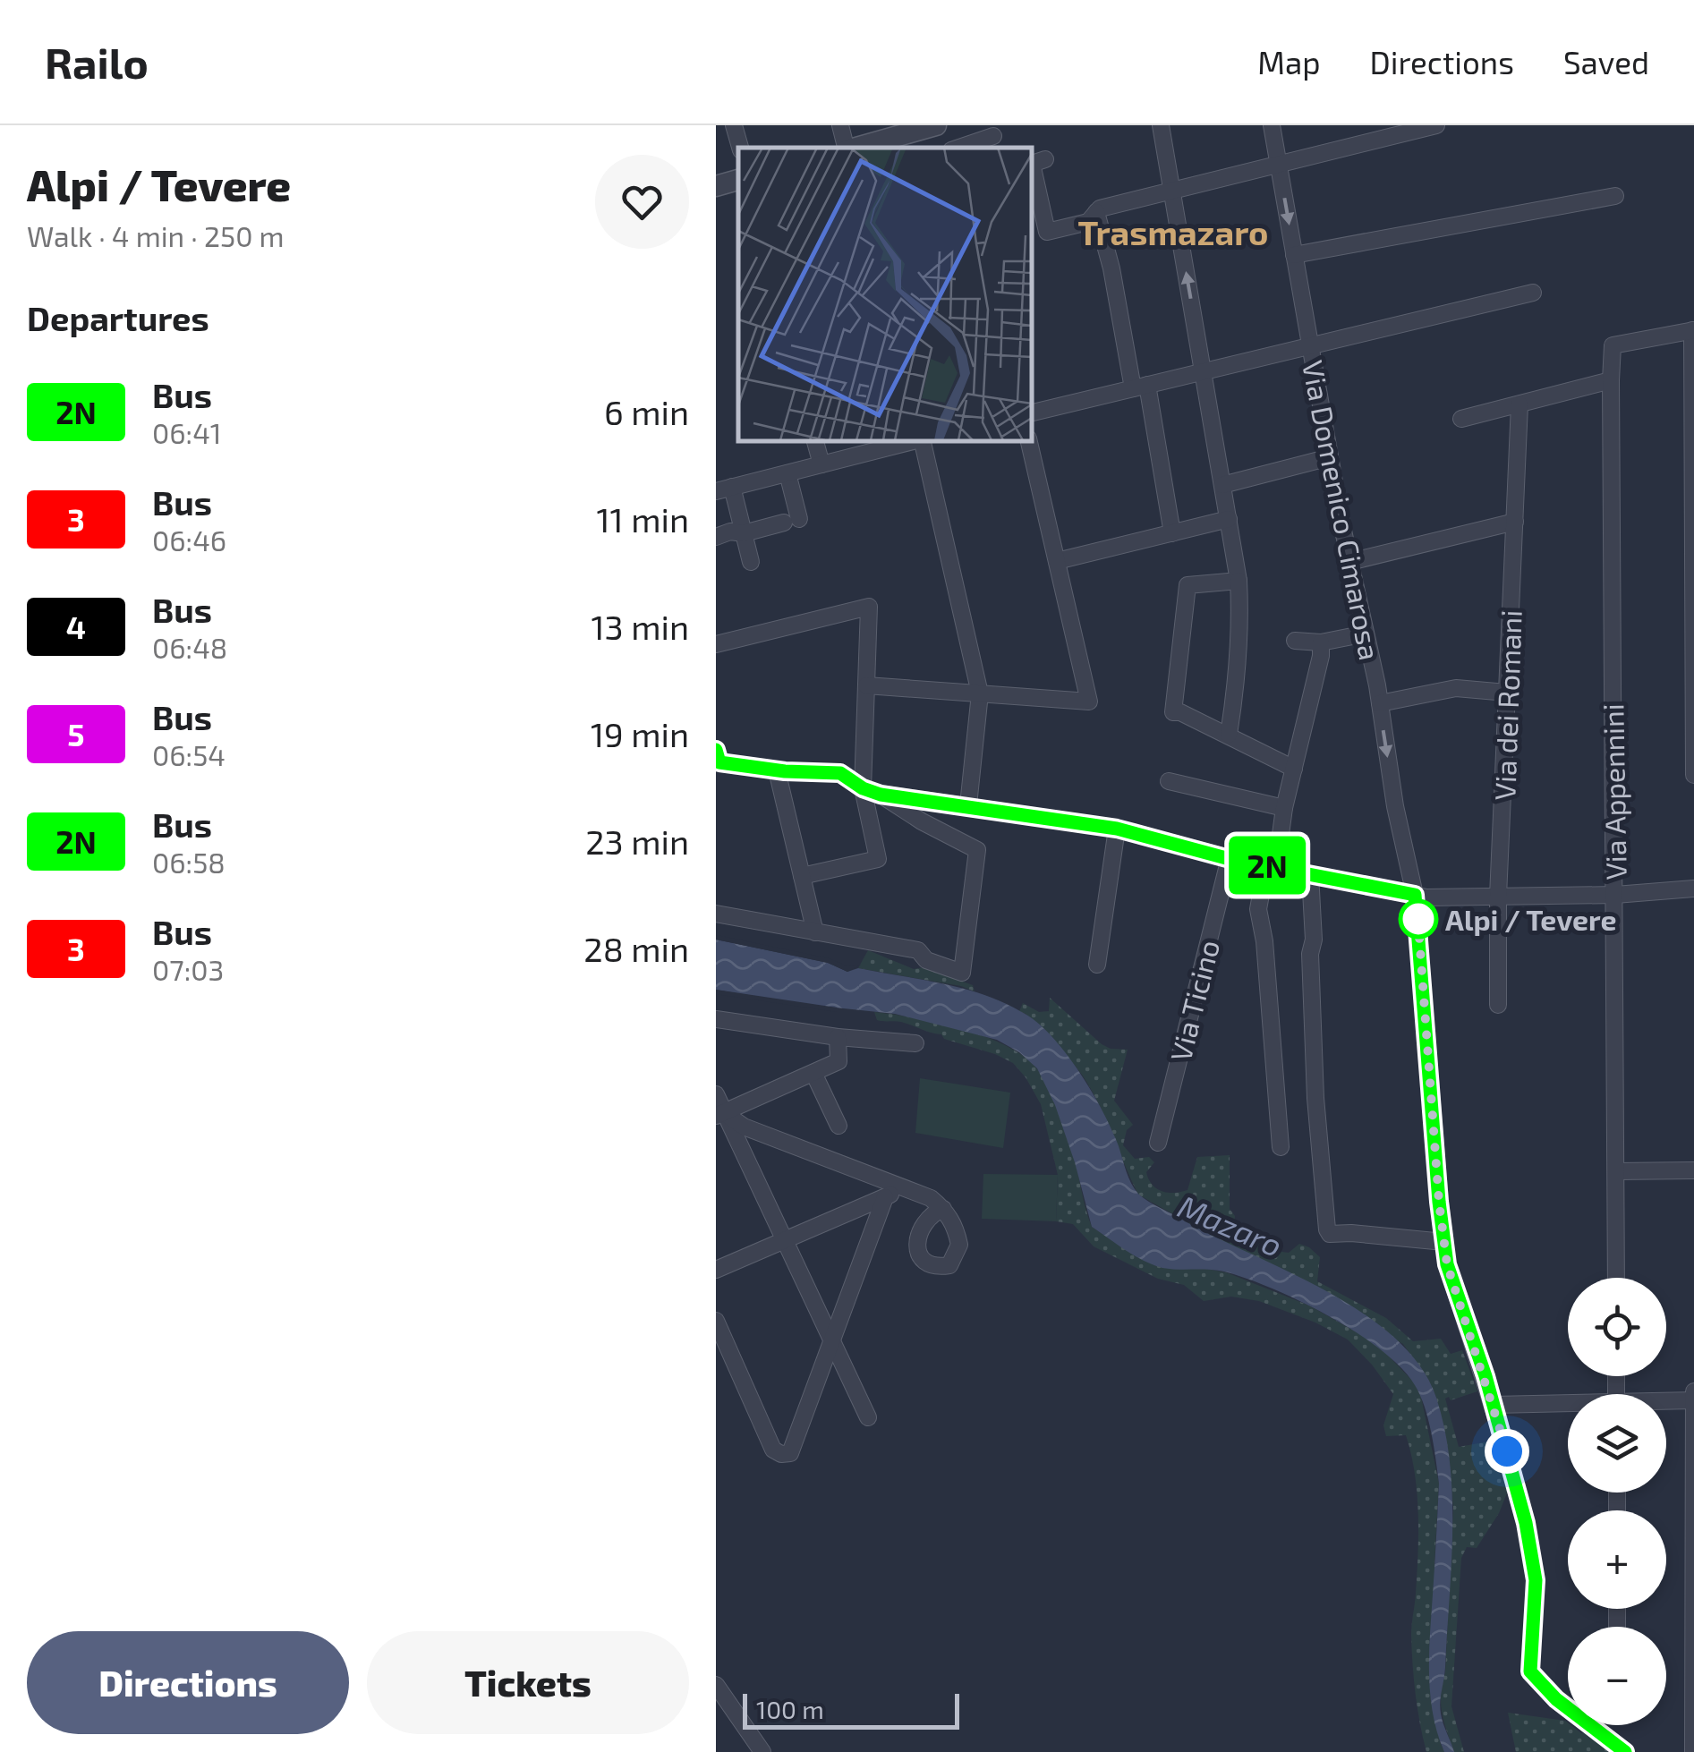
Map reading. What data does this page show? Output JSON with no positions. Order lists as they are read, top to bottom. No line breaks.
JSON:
{"streets":{"street":["Via Domenico Cimarosa","Via dei Romani","Via Appennini","Via Ticino"]},"districts":["Trasmazaro"],"water":["Mazaro"],"places":["Alpi / Tevere"],"lines":["bus line 2N"],"scale_bar":"100 m","page":{"header":"Railo","nav":["Map","Directions","Saved"],"heading":[["Alpi / Tevere","Walk · 4 min · 250 m"],"Departures"],"on_map":"2N","list":[{"mark":"2N","name":"Bus","note":"06:41","value":"6 min"},{"mark":"3","name":"Bus","note":"06:46","value":"11 min"},{"mark":"4","name":"Bus","note":"06:48","value":"13 min"},{"mark":"5","name":"Bus","note":"06:54","value":"19 min"},{"mark":"2N","name":"Bus","note":"06:58","value":"23 min"},{"mark":"3","name":"Bus","note":"07:03","value":"28 min"}],"map_buttons":["+","−"],"buttons":["Directions","Tickets"],"scale":"100 m"}}
